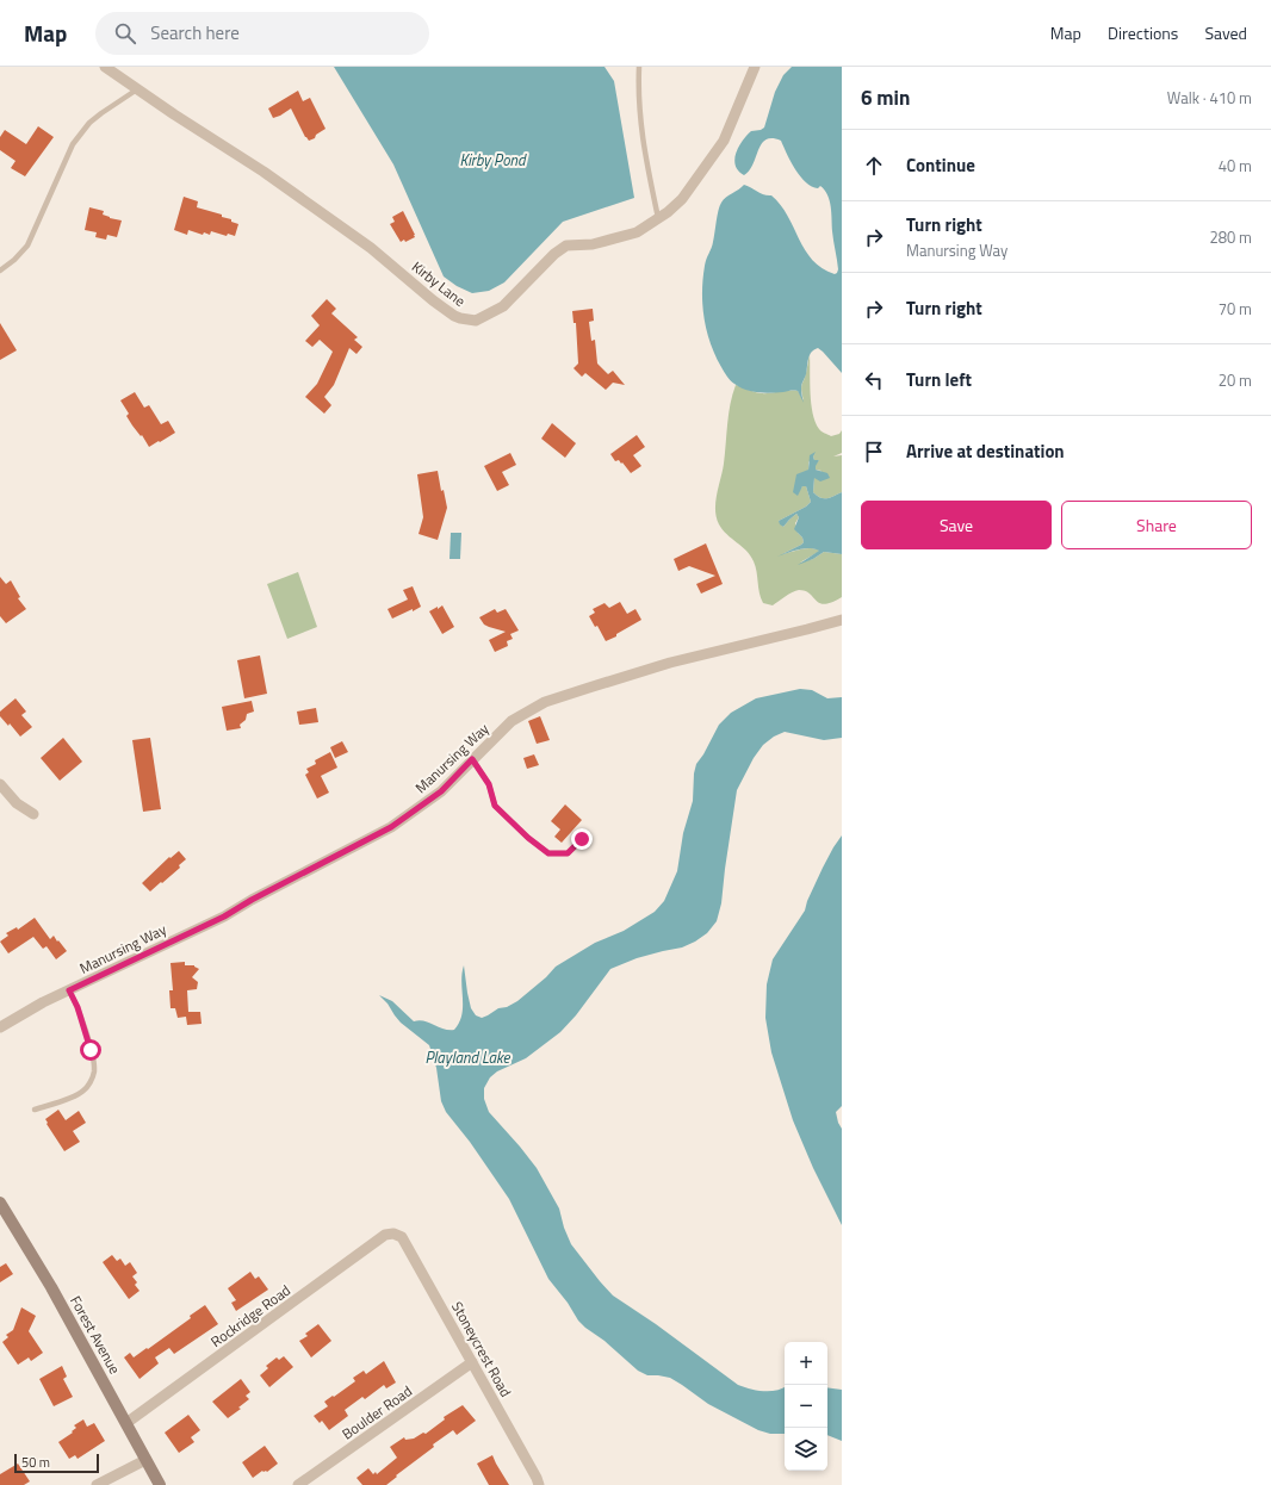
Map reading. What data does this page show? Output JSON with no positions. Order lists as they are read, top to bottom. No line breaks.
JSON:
{"streets":{"street":["Kirby Lane","Manursing Way","Rockridge Road","Forest Avenue","Stoneycrest Road","Boulder Road"]},"crossings":[["Rockridge Road","Forest Avenue"],["Rockridge Road","Stoneycrest Road"],["Stoneycrest Road","Boulder Road"]],"water":["Kirby Pond","Playland Lake"],"scale_bar":"50 m","page":{"header":"Map","search":"Search here","nav":["Map","Directions","Saved"],"heading":["6 min","Walk · 410 m"],"list":[["Continue","40 m"],["Turn right","Manursing Way","280 m"],["Turn right","70 m"],["Turn left","20 m"],"Arrive at destination"],"buttons":["Save","Share"],"map_buttons":["+","−"],"scale":"50 m"}}
